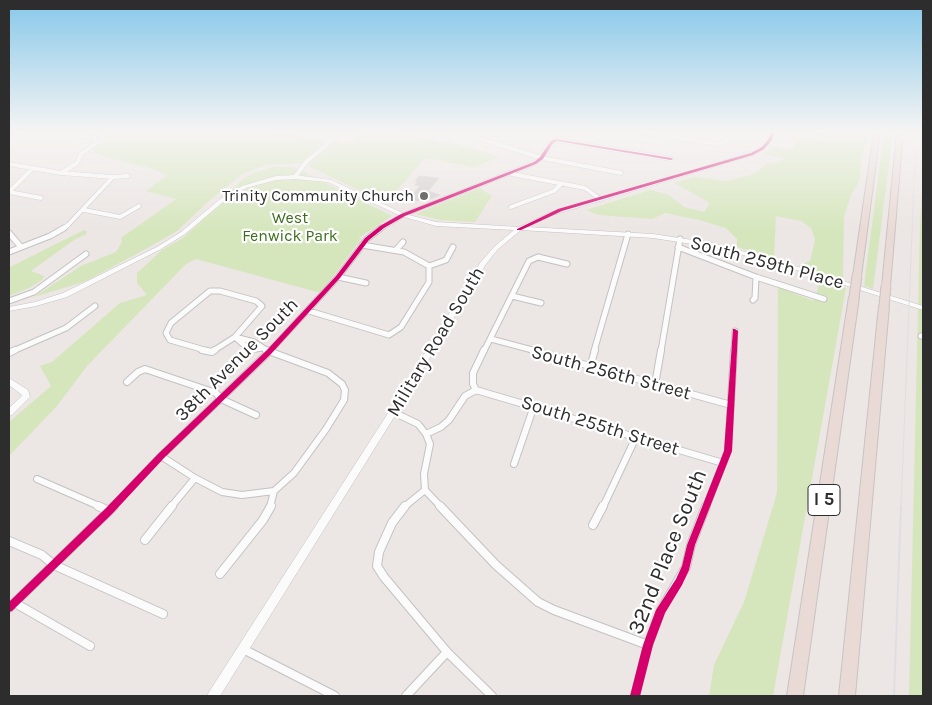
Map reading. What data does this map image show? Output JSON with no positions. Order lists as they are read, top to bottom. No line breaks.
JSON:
{"streets":{"highway":["I 5"],"main road":["South 259th Place","Military Road South"],"street":["38th Avenue South","South 256th Street","South 255th Street","32nd Place South"]},"crossings":[["South 259th Place","Military Road South"],["South 259th Place","38th Avenue South"],["South 256th Street","32nd Place South"],["South 255th Street","32nd Place South"]],"parks":["West Fenwick Park"],"places":["Trinity Community Church"]}
